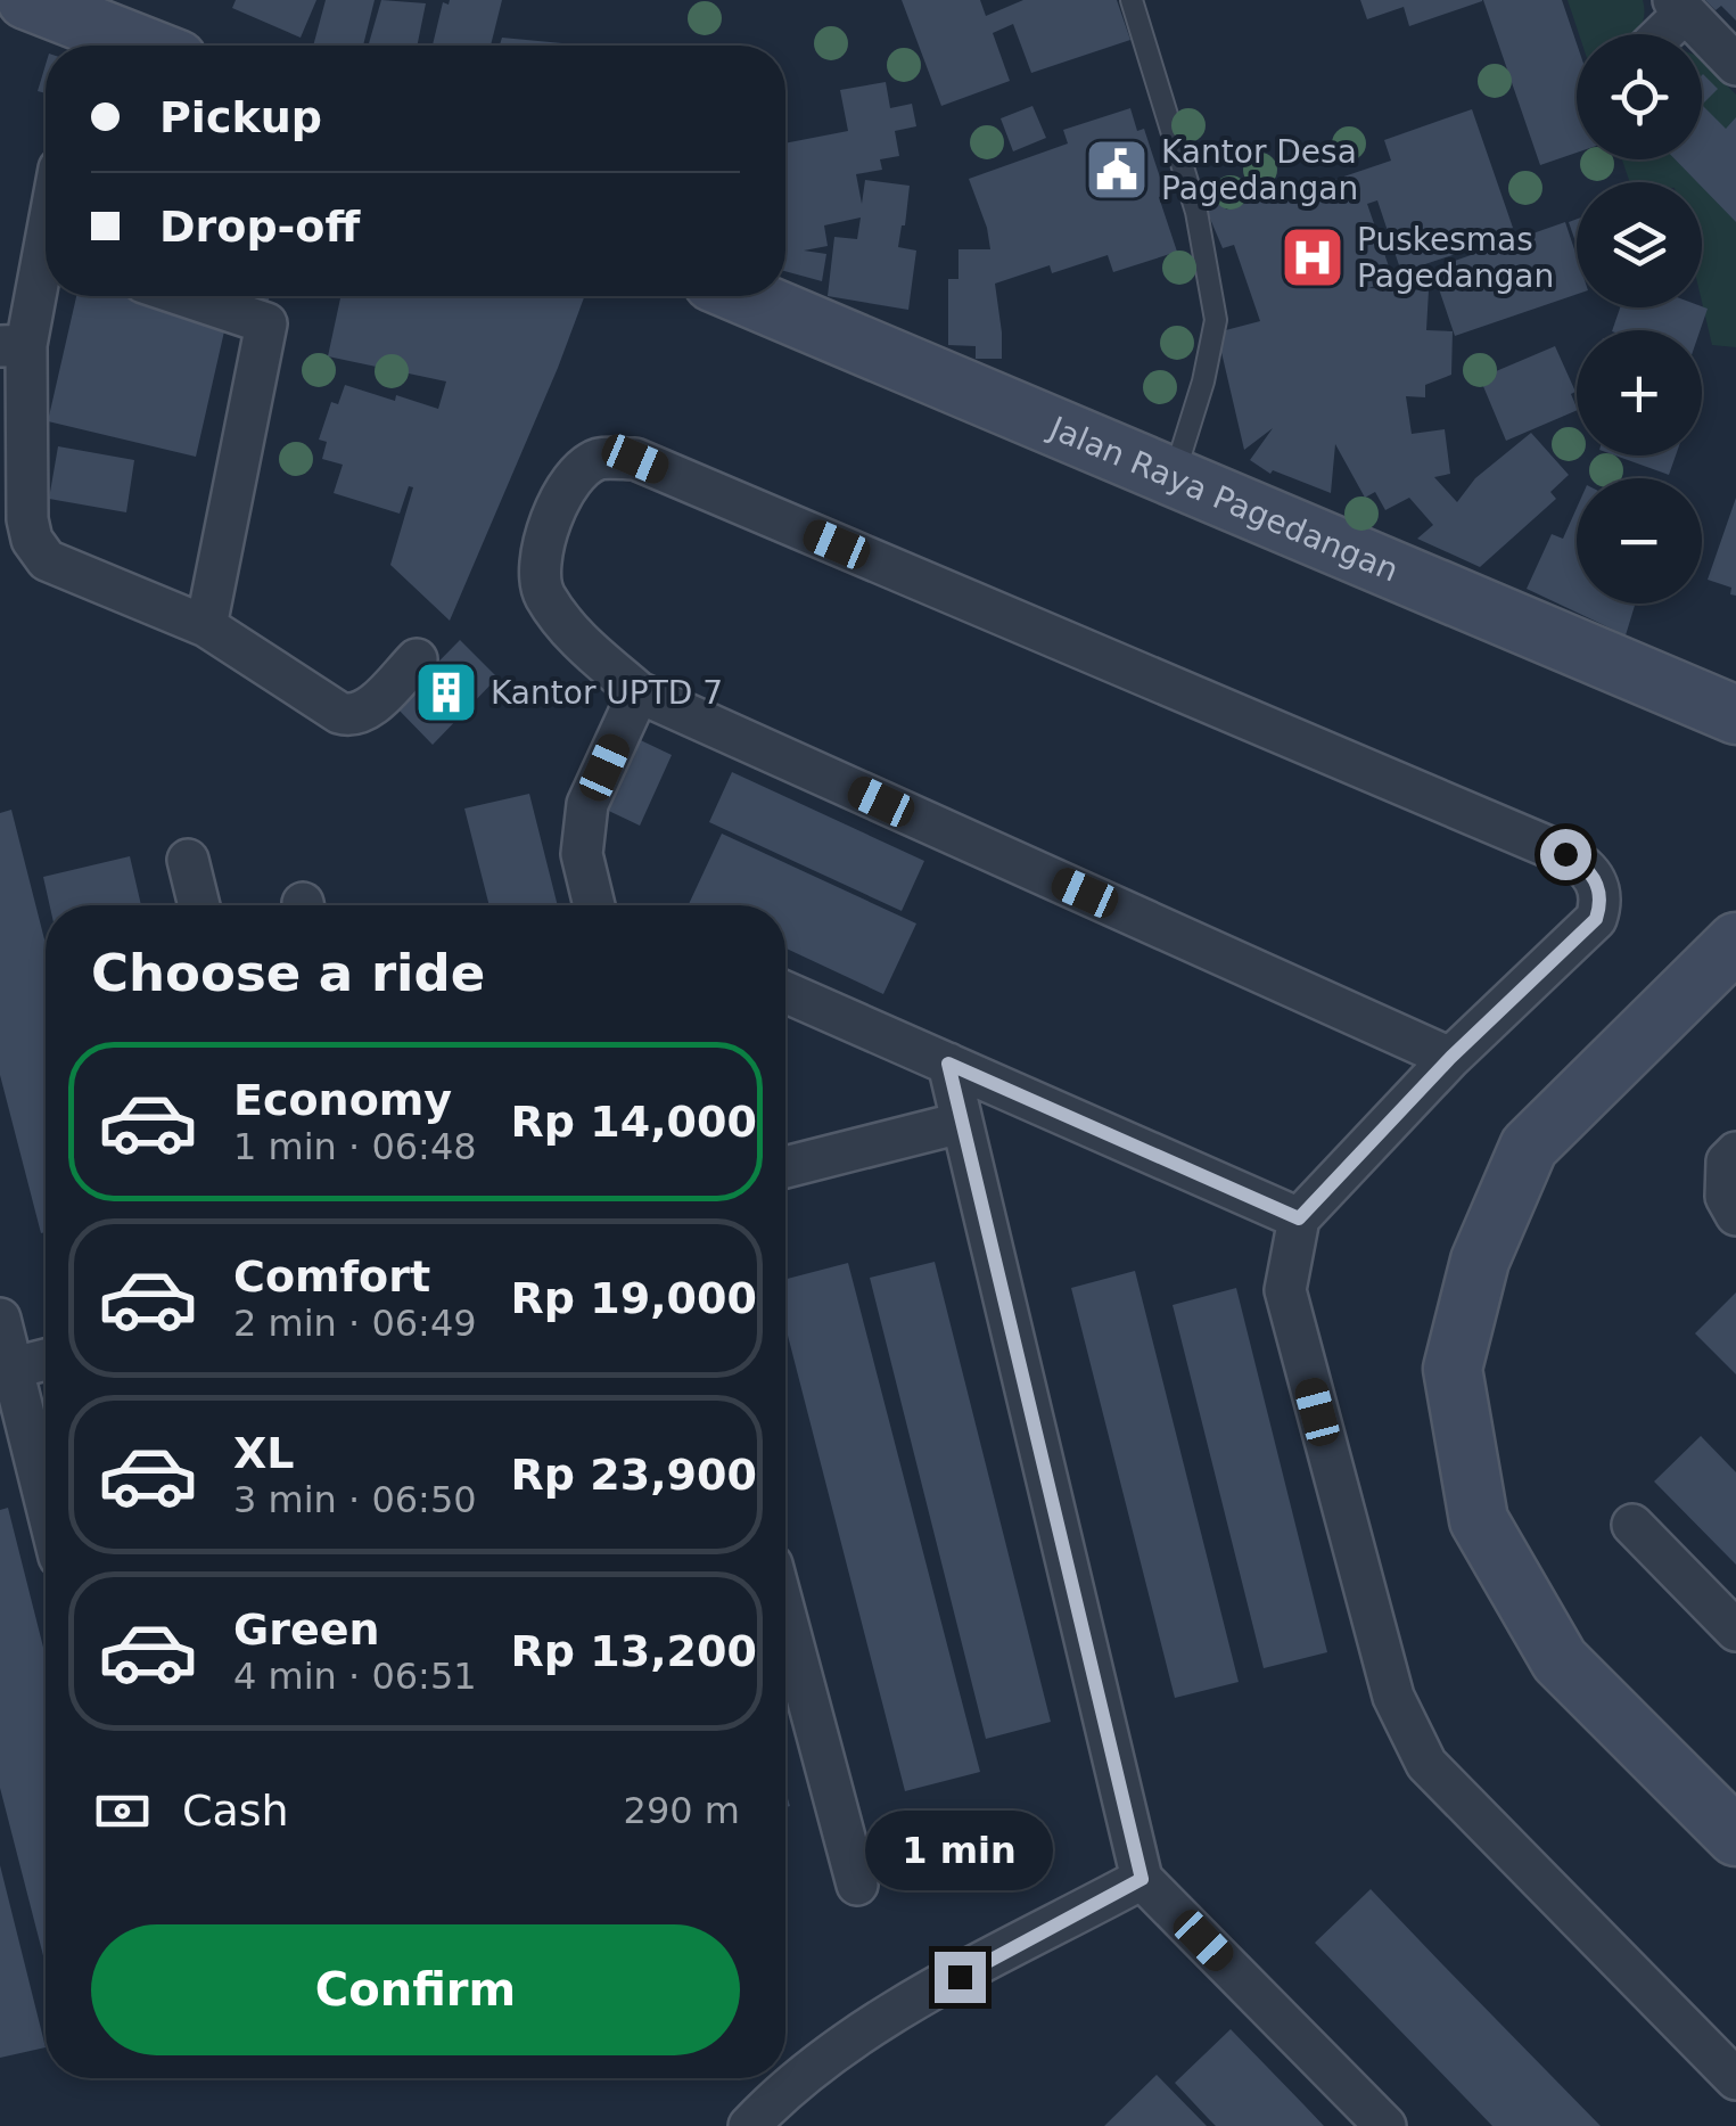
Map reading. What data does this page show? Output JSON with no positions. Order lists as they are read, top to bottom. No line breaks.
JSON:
{"streets":{"street":["Jalan Raya Pagedangan"]},"places":{"public building":["Kantor Desa Pagedangan"],"hospital":["Puskesmas Pagedangan"],"building":["Kantor UPTD 7"]},"page":{"map_buttons":["+","−"],"banner":["Pickup","Drop-off"],"heading":"Choose a ride","list":[{"name":"Economy","note":"1 min · 06:48","value":"Rp 14,000"},{"name":"Comfort","note":"2 min · 06:49","value":"Rp 19,000"},{"name":"XL","note":"3 min · 06:50","value":"Rp 23,900"},{"name":"Green","note":"4 min · 06:51","value":"Rp 13,200"}],"pay":["Cash","290 m"],"bubble":"1 min","buttons":"Confirm"}}
